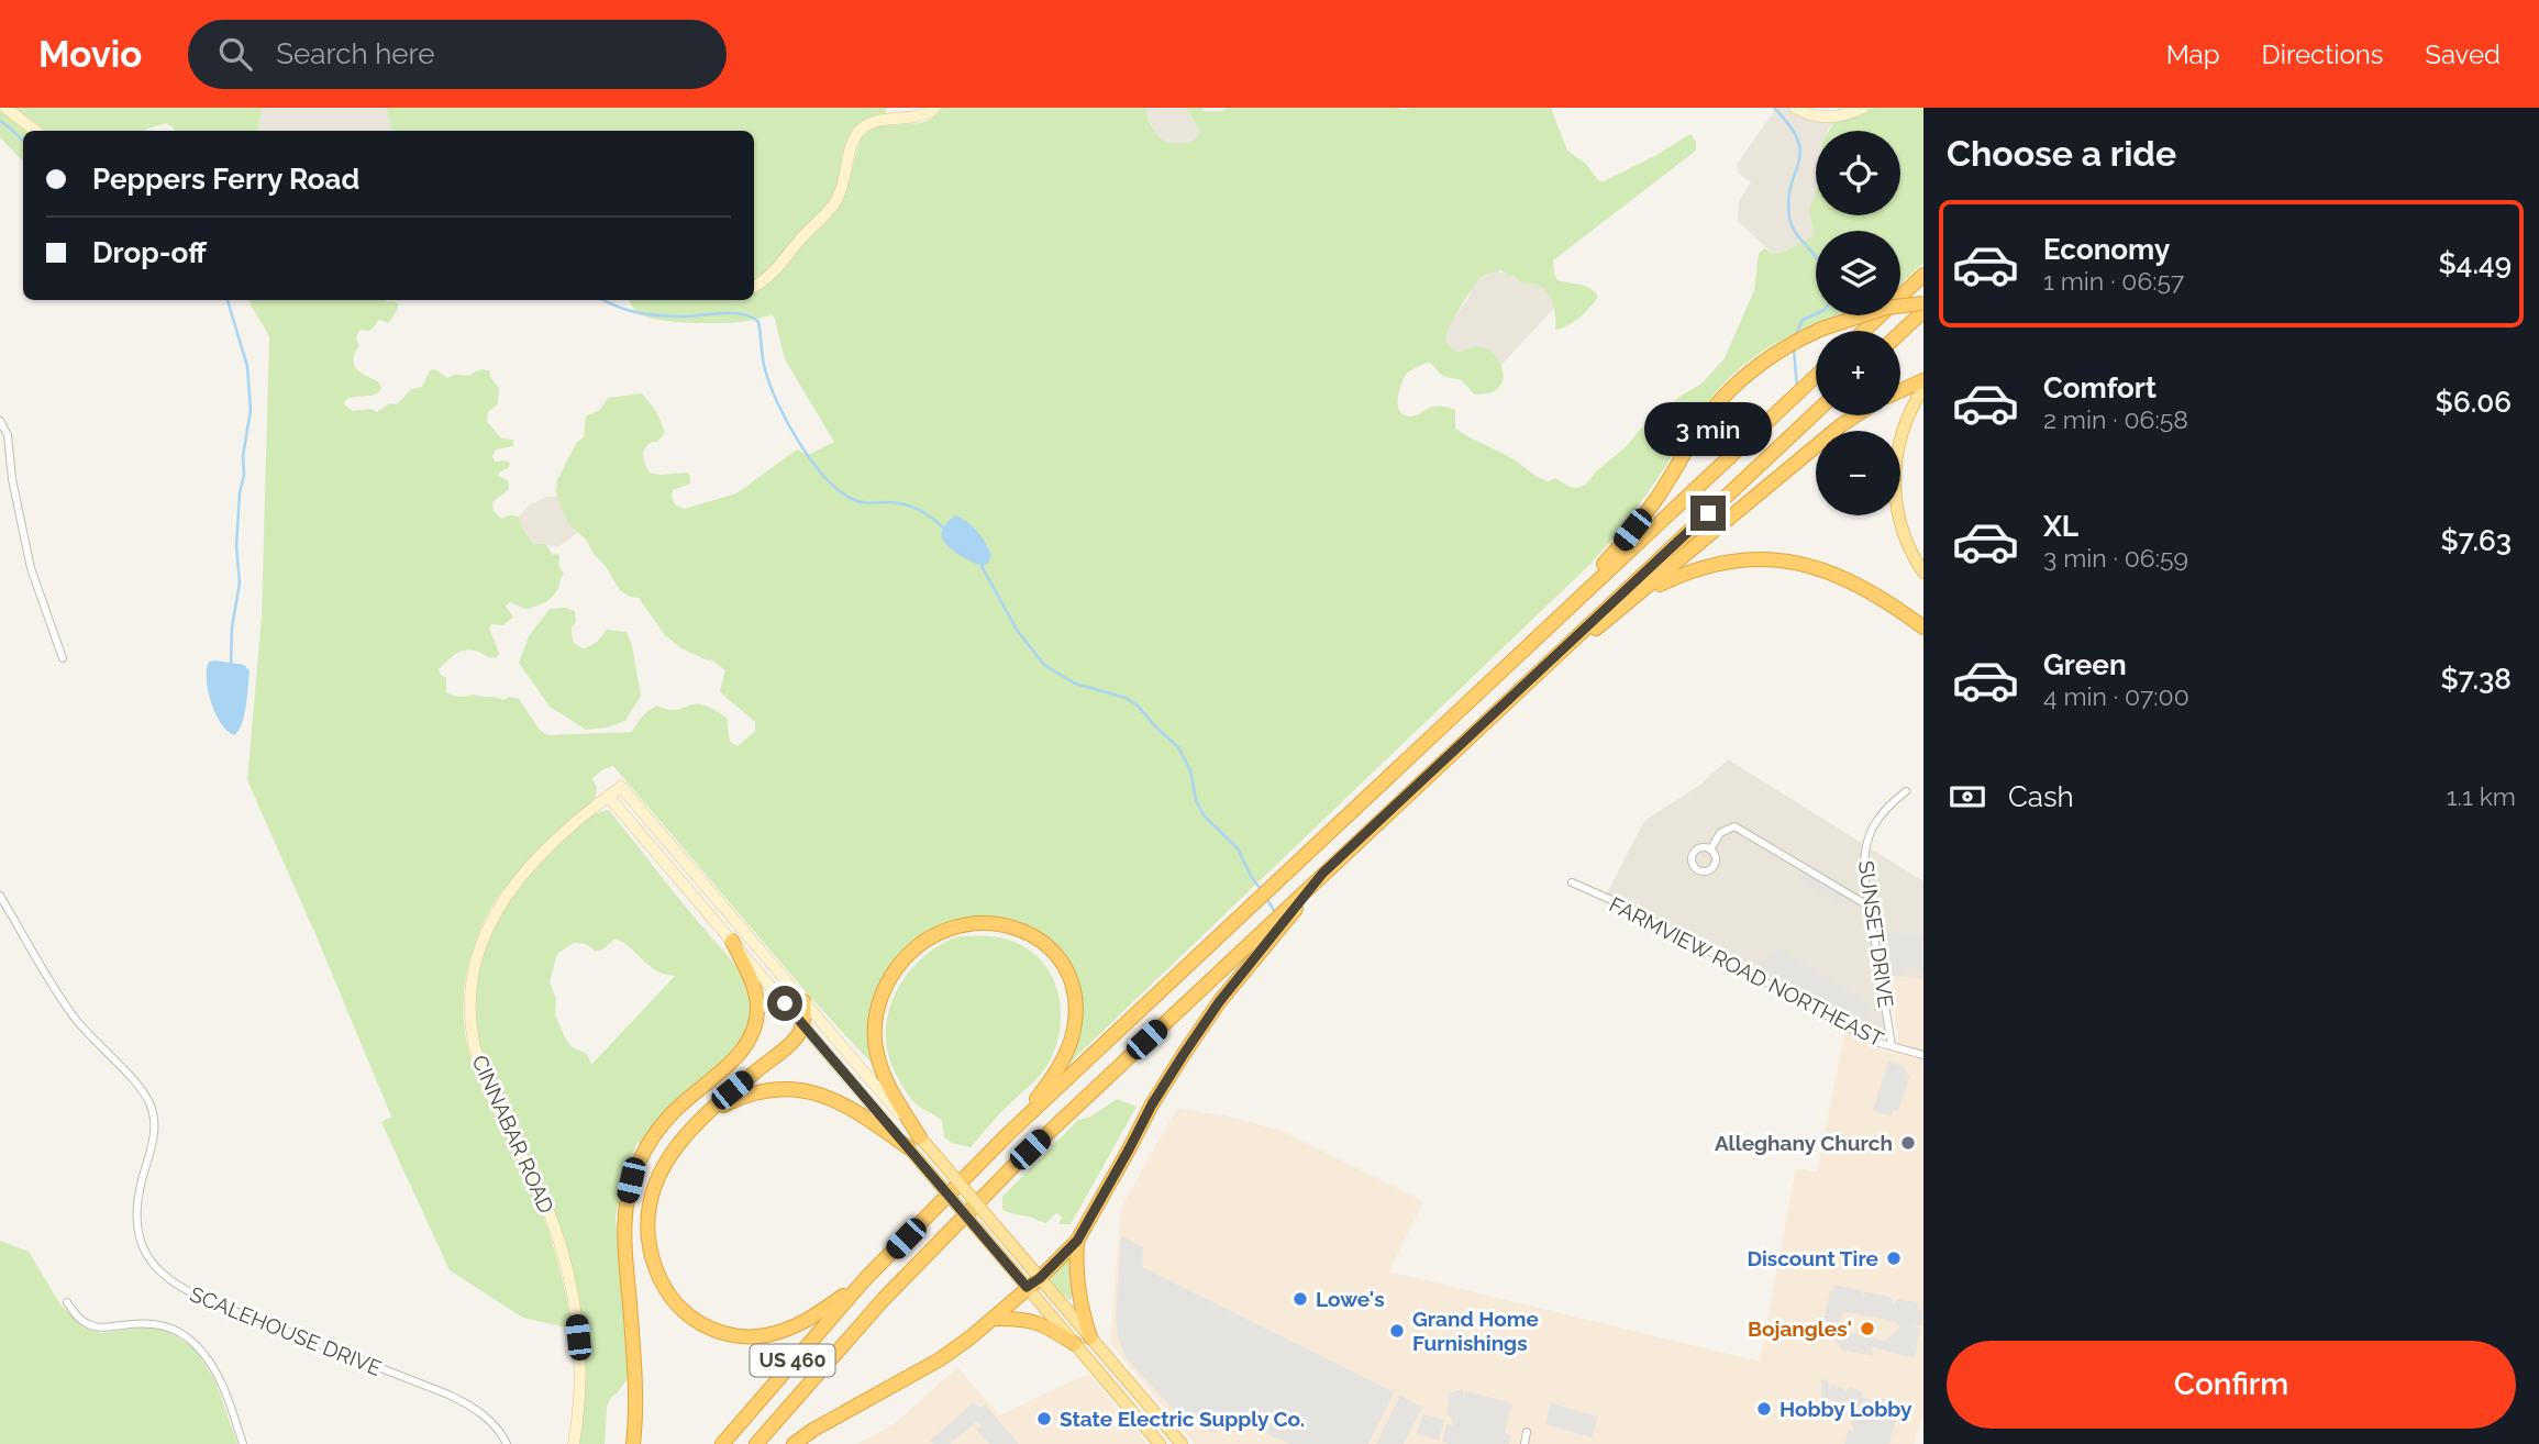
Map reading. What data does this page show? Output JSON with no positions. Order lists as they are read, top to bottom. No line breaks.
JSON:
{"streets":{"highway":["US 460"],"street":["SUNSET DRIVE","FARMVIEW ROAD NORTHEAST","CINNABAR ROAD","SCALEHOUSE DRIVE"]},"crossings":[["SUNSET DRIVE","FARMVIEW ROAD NORTHEAST"]],"places":["Alleghany Church","Discount Tire","Lowe's","Bojangles'","Grand Home Furnishings","Hobby Lobby","State Electric Supply Co."],"page":{"header":"Movio","search":"Search here","nav":["Map","Directions","Saved"],"heading":"Choose a ride","map_buttons":["+","−"],"banner":["Peppers Ferry Road","Drop-off"],"list":[{"name":"Economy","note":"1 min · 06:57","value":"$4.49"},{"name":"Comfort","note":"2 min · 06:58","value":"$6.06"},{"name":"XL","note":"3 min · 06:59","value":"$7.63"},{"name":"Green","note":"4 min · 07:00","value":"$7.38"}],"bubble":"3 min","pay":["Cash","1.1 km"],"buttons":"Confirm"}}
